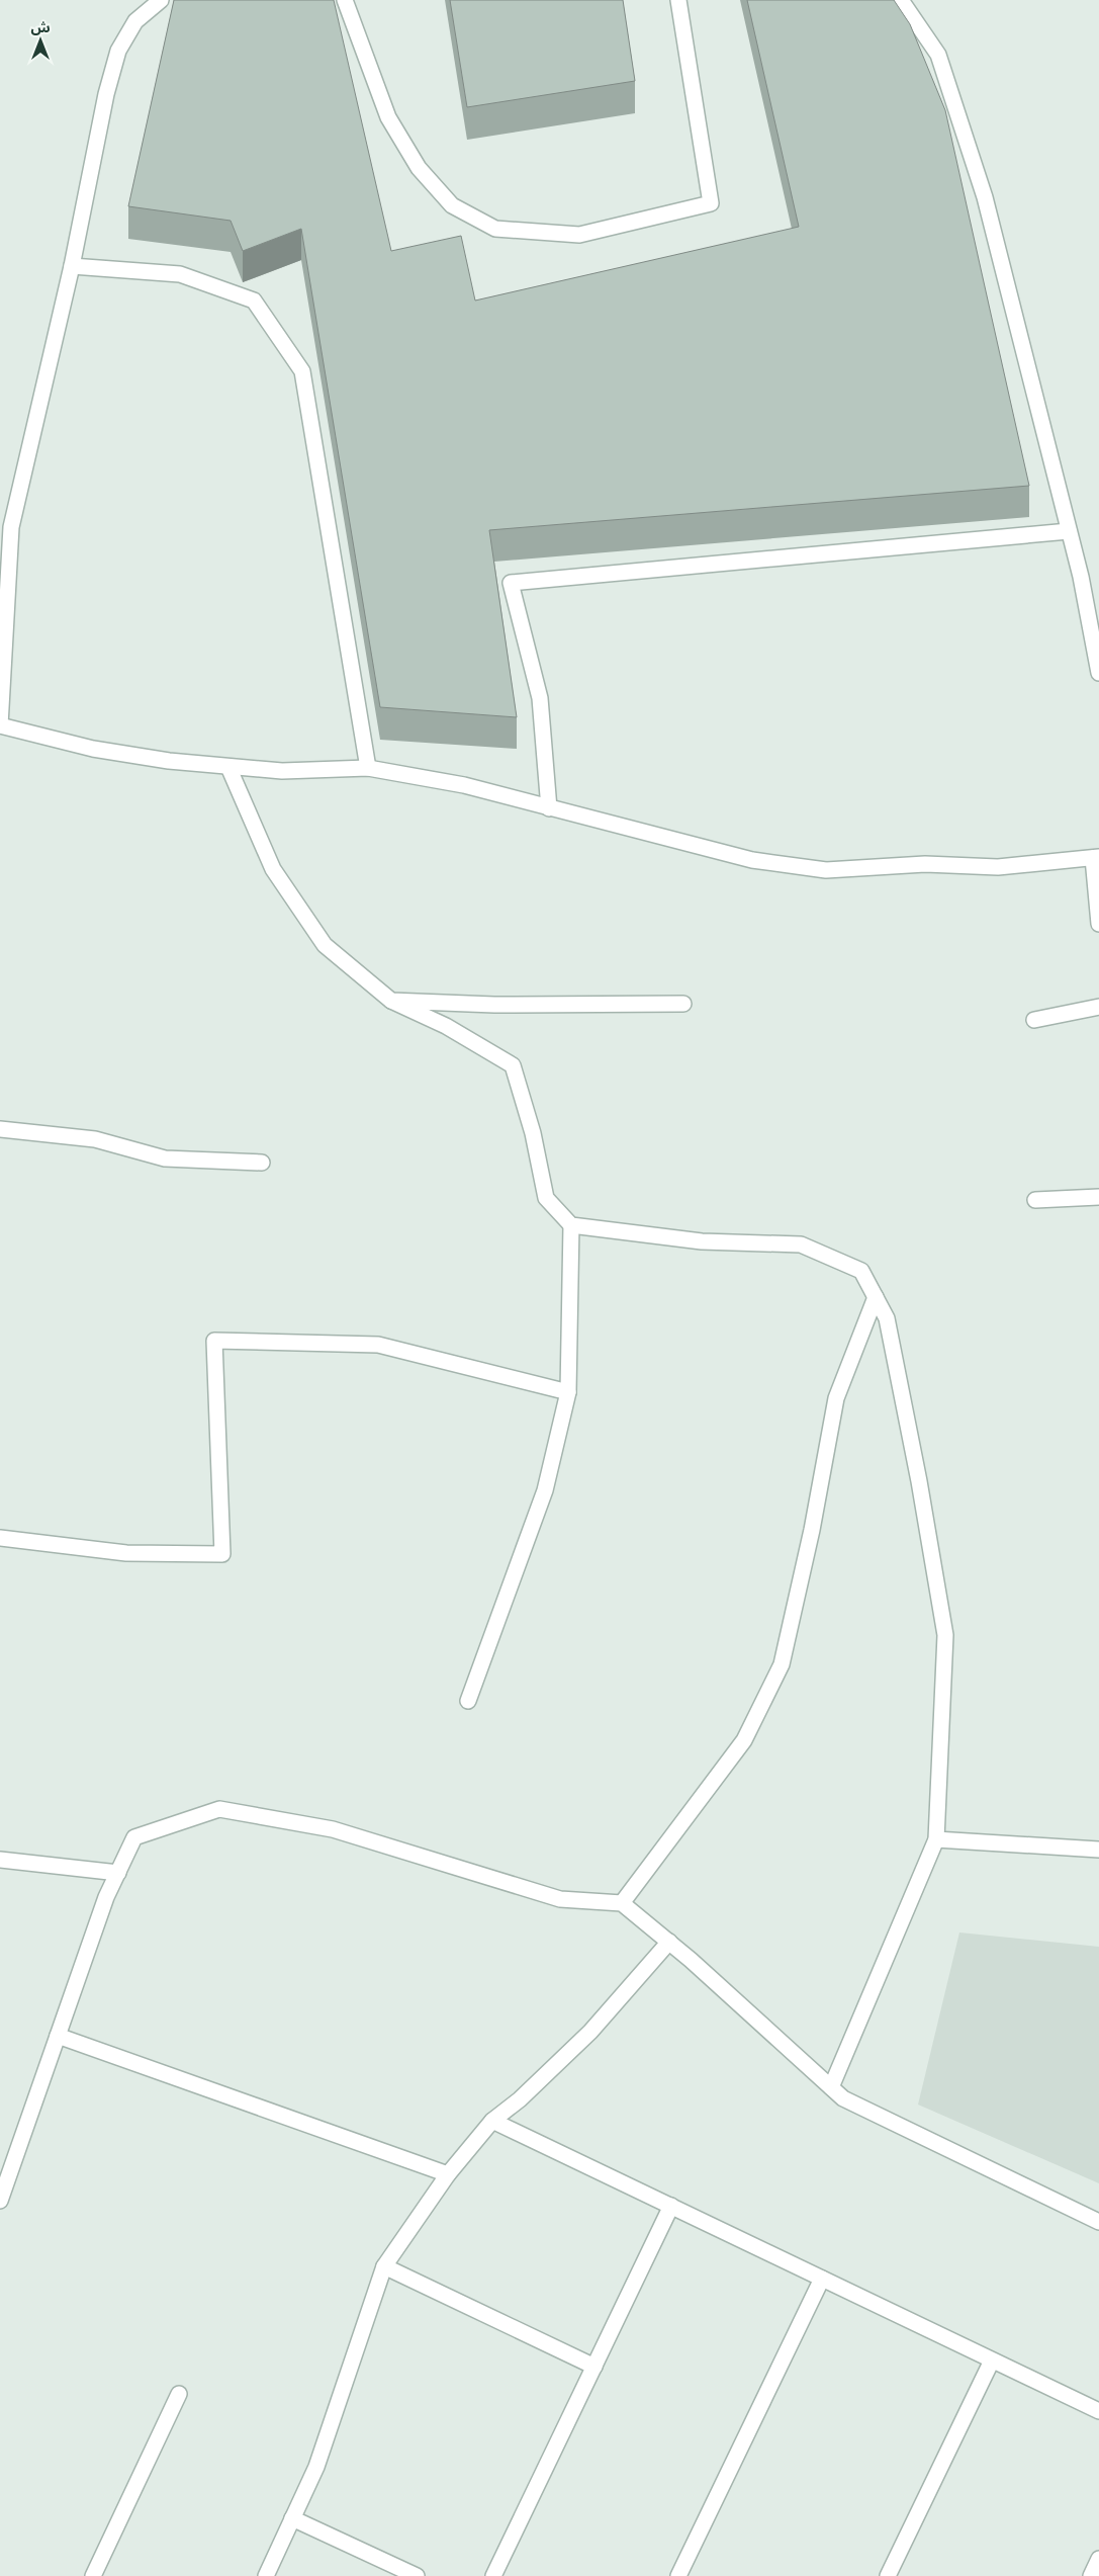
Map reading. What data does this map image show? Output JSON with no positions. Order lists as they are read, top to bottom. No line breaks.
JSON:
{"north":"top"}
